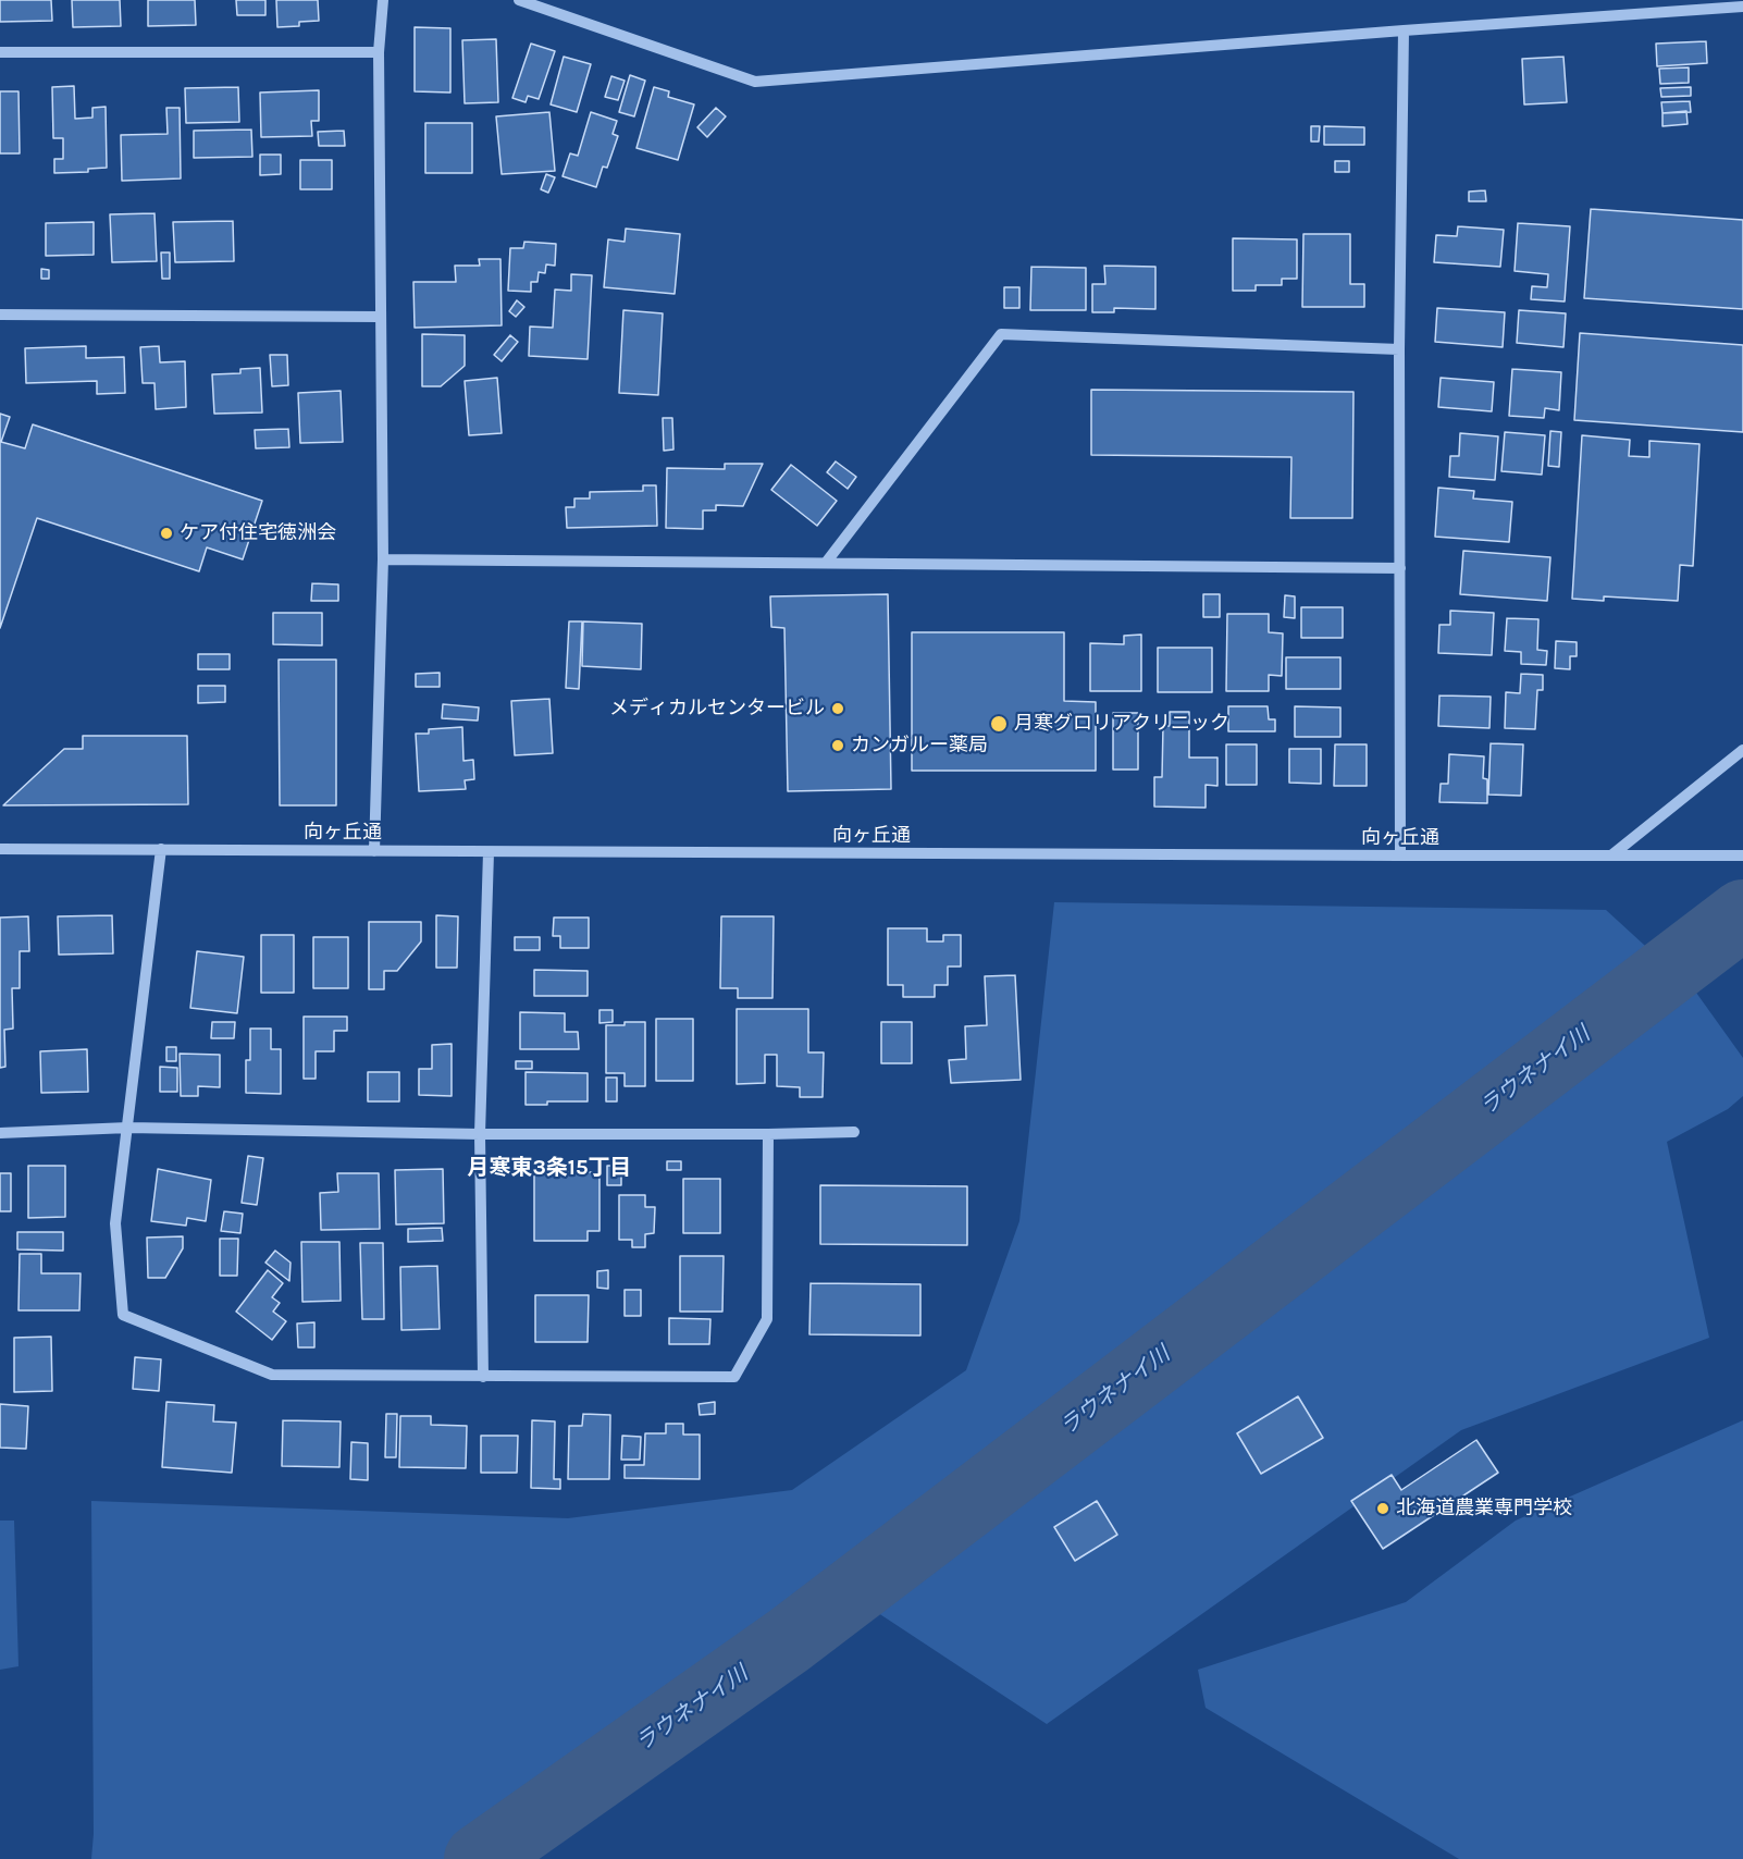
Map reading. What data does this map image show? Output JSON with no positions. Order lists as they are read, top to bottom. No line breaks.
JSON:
{"streets":{"street":["向ヶ丘通"]},"districts":["月寒東3条15丁目"],"water":["ラウネナイ川"],"places":["ケア付住宅徳洲会","メディカルセンタービル","月寒グロリアクリニック","カンガルー薬局","北海道農業専門学校"]}
